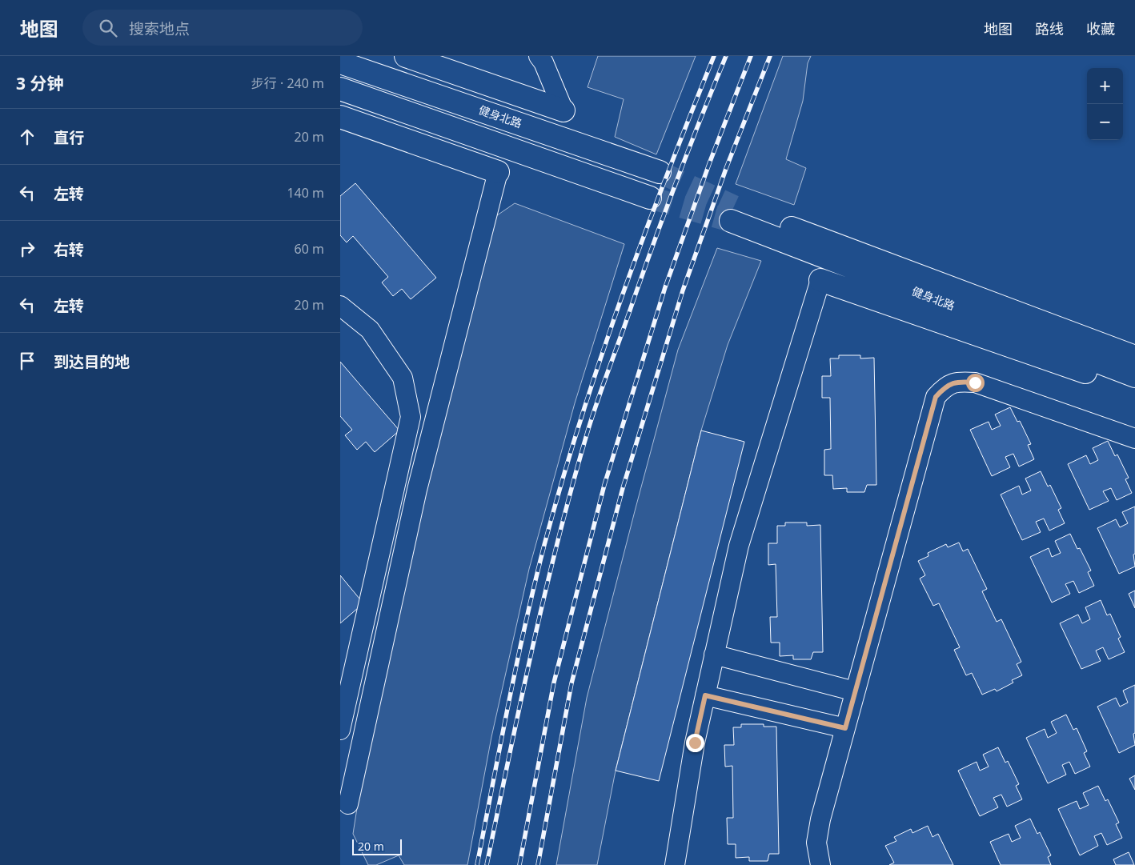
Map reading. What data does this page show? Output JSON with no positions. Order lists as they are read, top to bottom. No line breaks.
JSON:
{"streets":{"main road":["健身北路"]},"scale_bar":"20 m","page":{"header":"地图","search":"搜索地点","nav":["地图","路线","收藏"],"heading":["3 分钟","步行 · 240 m"],"map_buttons":["+","−"],"list":[["直行","20 m"],["左转","140 m"],["右转","60 m"],["左转","20 m"],"到达目的地"],"scale":"20 m"}}
